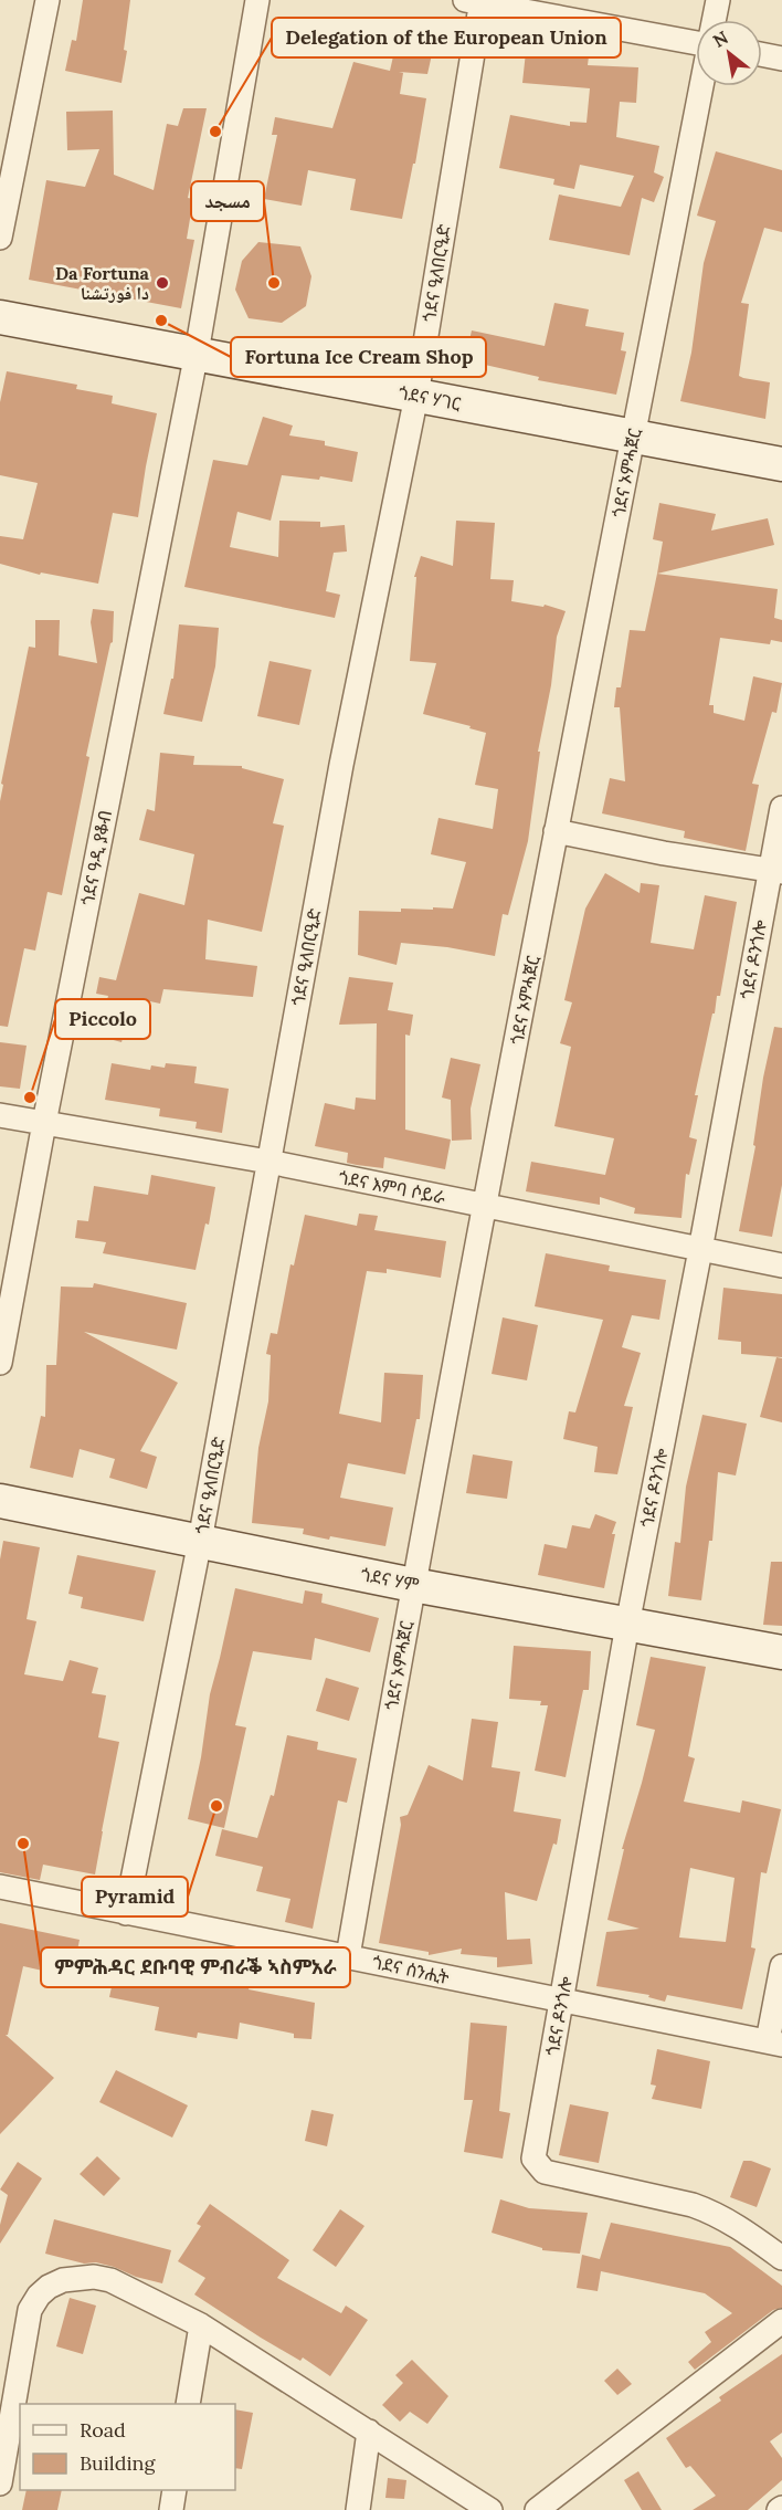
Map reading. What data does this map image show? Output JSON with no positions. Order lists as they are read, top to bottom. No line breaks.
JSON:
{"streets":{"street":["ጎደና ዒላበርዒድ","ጎደና ሃገር","ጎደና ኦምሓጀር","ጎደና ዓዲ ያቆብ","ጎደና ዶንጎሎ","ጎደና እምባ ሶይራ","ጎደና ሃም","ጎደና ሰንሒት"]},"crossings":[["ጎደና ዒላበርዒድ","ጎደና ሃገር"],["ጎደና ዒላበርዒድ","ጎደና እምባ ሶይራ"],["ጎደና ዒላበርዒድ","ጎደና ሃም"],["ጎደና ዒላበርዒድ","ጎደና ሰንሒት"],["ጎደና ሃገር","ጎደና ኦምሓጀር"],["ጎደና ሃገር","ጎደና ዓዲ ያቆብ"],["ጎደና ኦምሓጀር","ጎደና እምባ ሶይራ"],["ጎደና ኦምሓጀር","ጎደና ሃም"],["ጎደና ኦምሓጀር","ጎደና ሰንሒት"],["ጎደና ዓዲ ያቆብ","ጎደና እምባ ሶይራ"],["ጎደና ዶንጎሎ","ጎደና እምባ ሶይራ"],["ጎደና ዶንጎሎ","ጎደና ሃም"],["ጎደና ዶንጎሎ","ጎደና ሰንሒት"]],"places":["Delegation of the European Union","Da Fortuna دا فورتشنا","مسجد","Fortuna Ice Cream Shop","Piccolo","Pyramid","ምምሕዳር ደቡባዊ ምብራቕ ኣስምአራ"],"legend":["Road","Building"],"north":"top left"}
